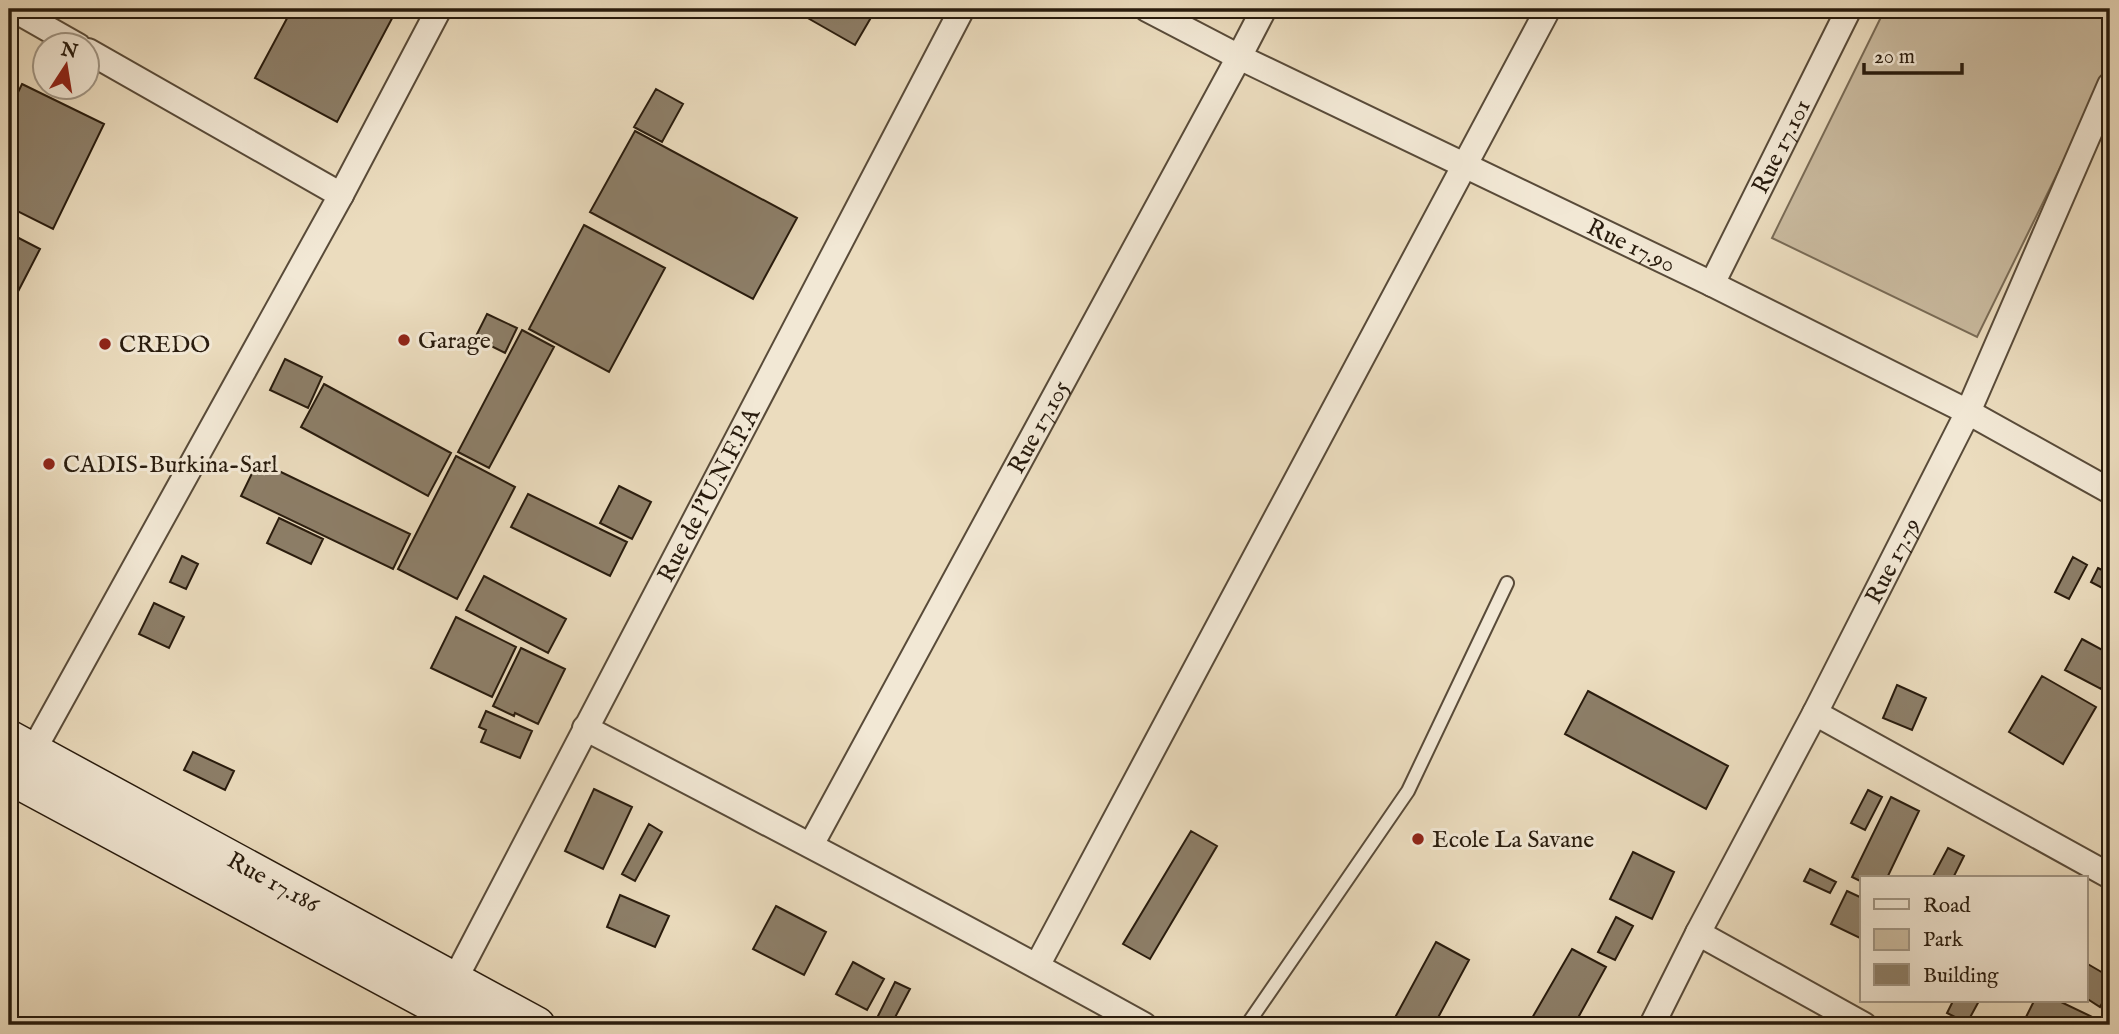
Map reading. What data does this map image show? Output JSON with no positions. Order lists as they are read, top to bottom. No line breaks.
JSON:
{"streets":{"main road":["Rue 17.186"],"street":["Rue 17.101","Rue 17.90","Rue 17.105","Rue de l'U.N.F.P.A","Rue 17.79"]},"crossings":[["Rue 17.101","Rue 17.90"],["Rue 17.90","Rue 17.105"],["Rue 17.90","Rue 17.79"],["Rue de l'U.N.F.P.A","Rue 17.186"]],"places":["Garage","CREDO","CADIS-Burkina-Sarl","Ecole La Savane"],"legend":["Road","Park","Building"],"scale_bar":"20 m","north":"top"}
